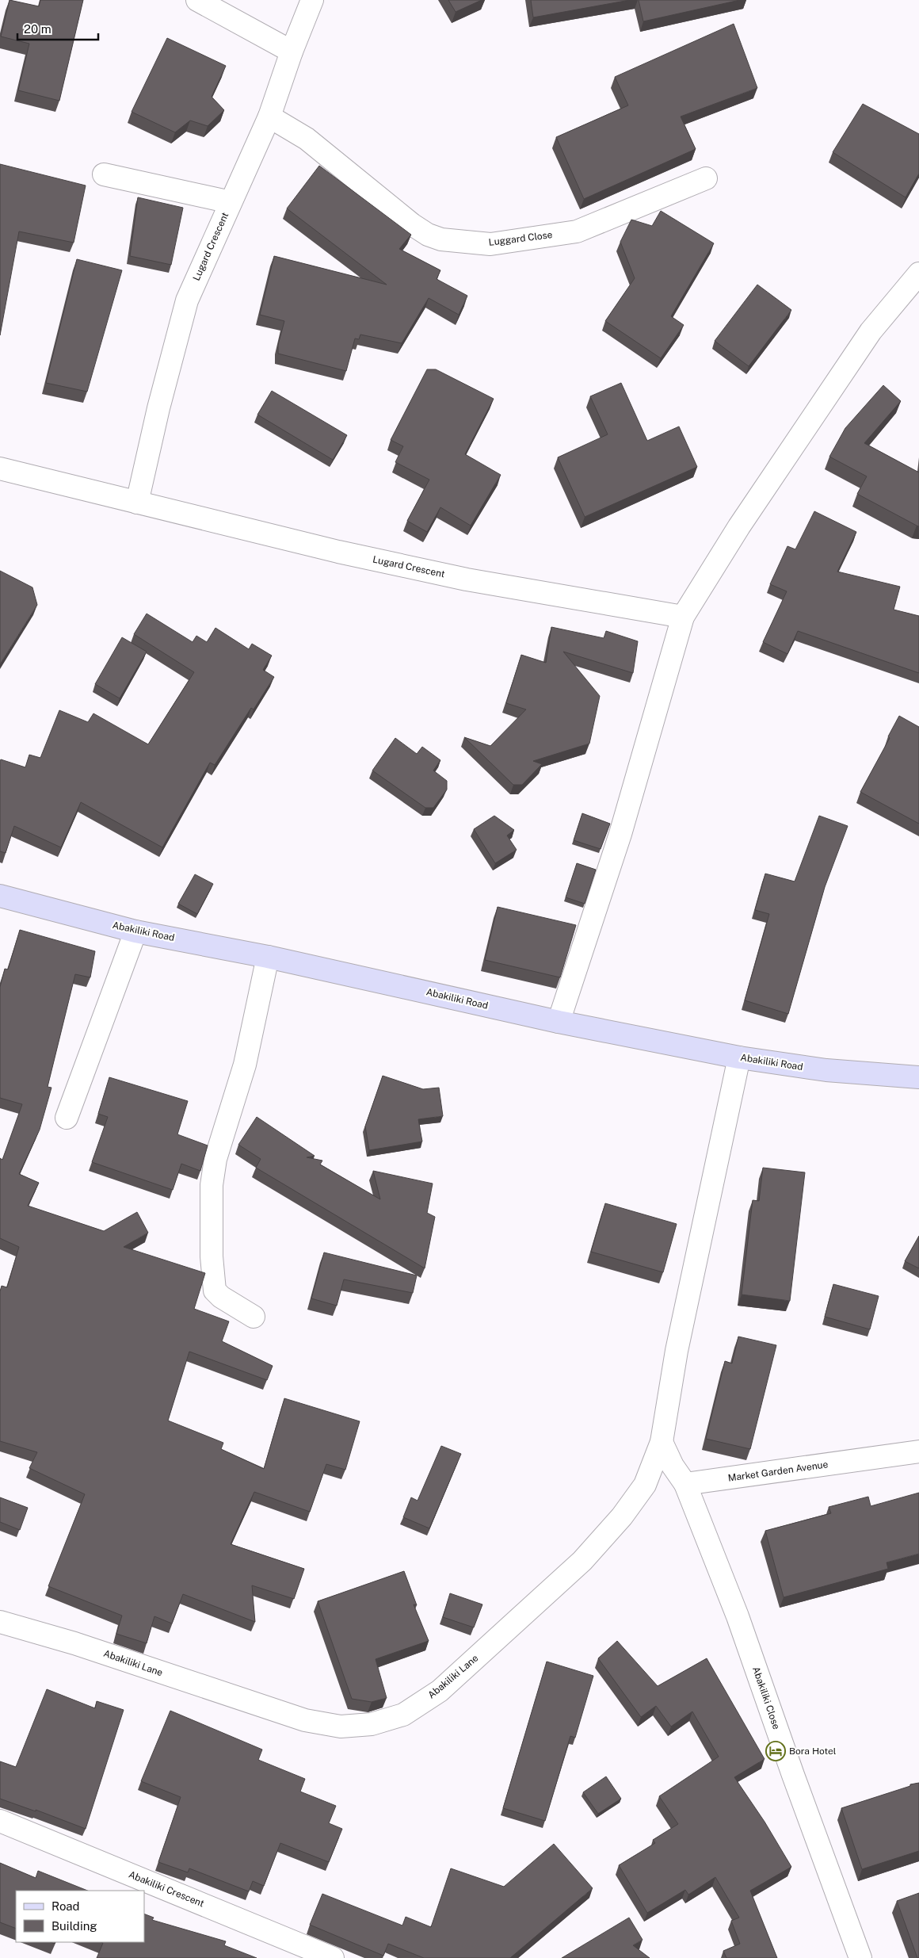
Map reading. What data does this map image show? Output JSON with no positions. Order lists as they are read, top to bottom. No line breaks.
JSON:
{"streets":{"main road":["Abakiliki Road"],"street":["Luggard Close","Lugard Crescent","Market Garden Avenue","Abakiliki Lane","Abakiliki Close","Abakiliki Crescent"]},"crossings":[["Luggard Close","Lugard Crescent"],["Abakiliki Road","Abakiliki Lane"],["Market Garden Avenue","Abakiliki Close"]],"places":{"hotel":["Bora Hotel"]},"legend":["Road","Building"],"scale_bar":"20 m"}
